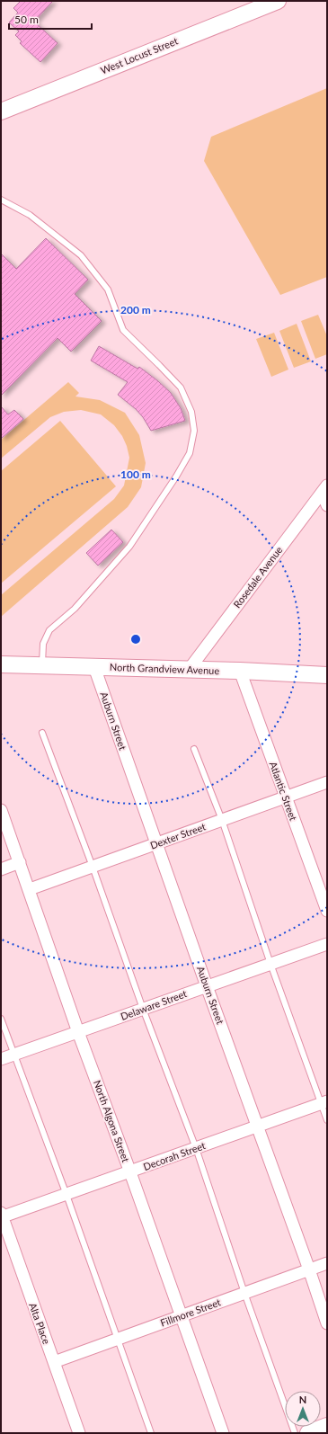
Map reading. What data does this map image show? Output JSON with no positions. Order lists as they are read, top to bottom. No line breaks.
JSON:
{"streets":{"street":["West Locust Street","Rosedale Avenue","North Grandview Avenue","Auburn Street","Atlantic Street","Dexter Street","Delaware Street","North Algona Street","Decorah Street","Fillmore Street","Alta Place"]},"crossings":[["Rosedale Avenue","North Grandview Avenue"],["North Grandview Avenue","Auburn Street"],["North Grandview Avenue","Atlantic Street"],["Auburn Street","Dexter Street"],["Auburn Street","Delaware Street"],["Auburn Street","Decorah Street"],["Auburn Street","Fillmore Street"],["Atlantic Street","Dexter Street"],["Dexter Street","North Algona Street"],["Delaware Street","North Algona Street"],["North Algona Street","Decorah Street"],["North Algona Street","Fillmore Street"],["Decorah Street","Alta Place"],["Fillmore Street","Alta Place"]],"scale_bar":"50 m","north":"top","rings":["200 m","100 m"]}
